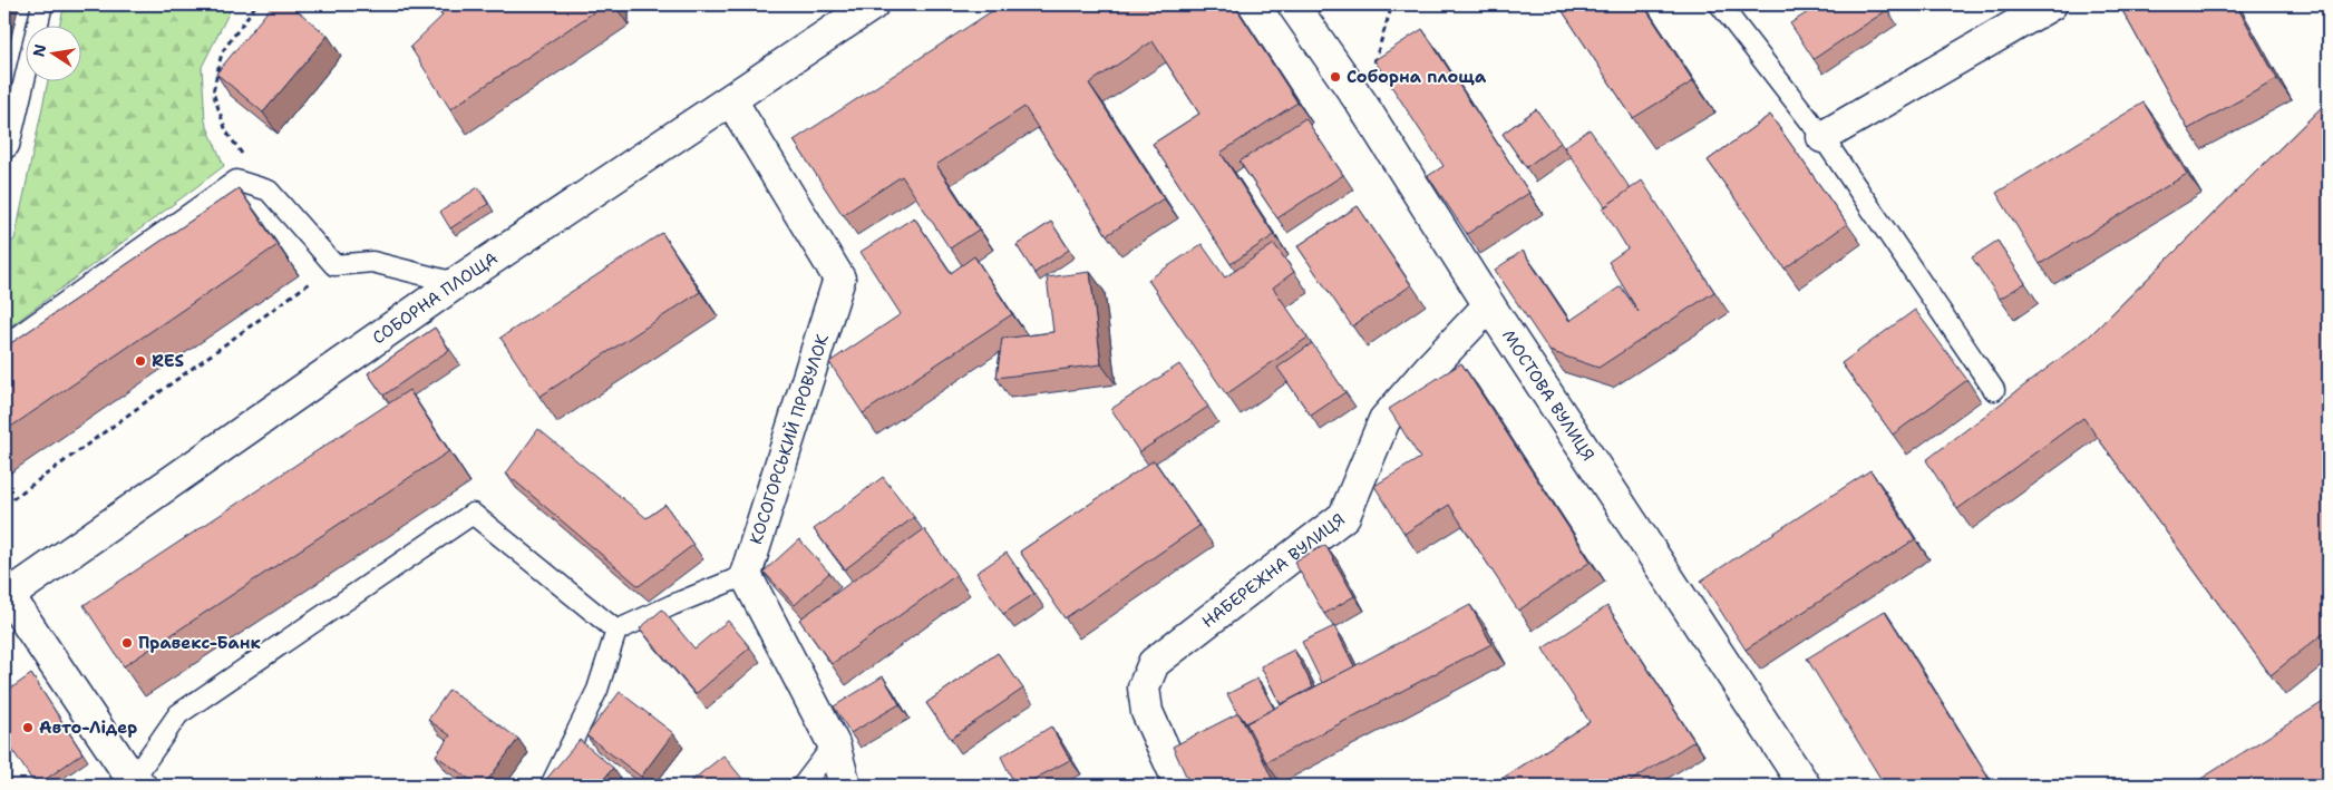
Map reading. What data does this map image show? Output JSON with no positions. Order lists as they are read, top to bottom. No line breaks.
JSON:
{"streets":{"street":["СОБОРНА ПЛОЩА","МОСТОВА ВУЛИЦЯ","КОСОГОРСЬКИЙ ПРОВУЛОК","НАБЕРЕЖНА ВУЛИЦЯ"]},"crossings":[["СОБОРНА ПЛОЩА","КОСОГОРСЬКИЙ ПРОВУЛОК"],["МОСТОВА ВУЛИЦЯ","НАБЕРЕЖНА ВУЛИЦЯ"]],"places":["Соборна площа","RES","Правекс-Банк","Авто-Лідер"],"north":"left"}
